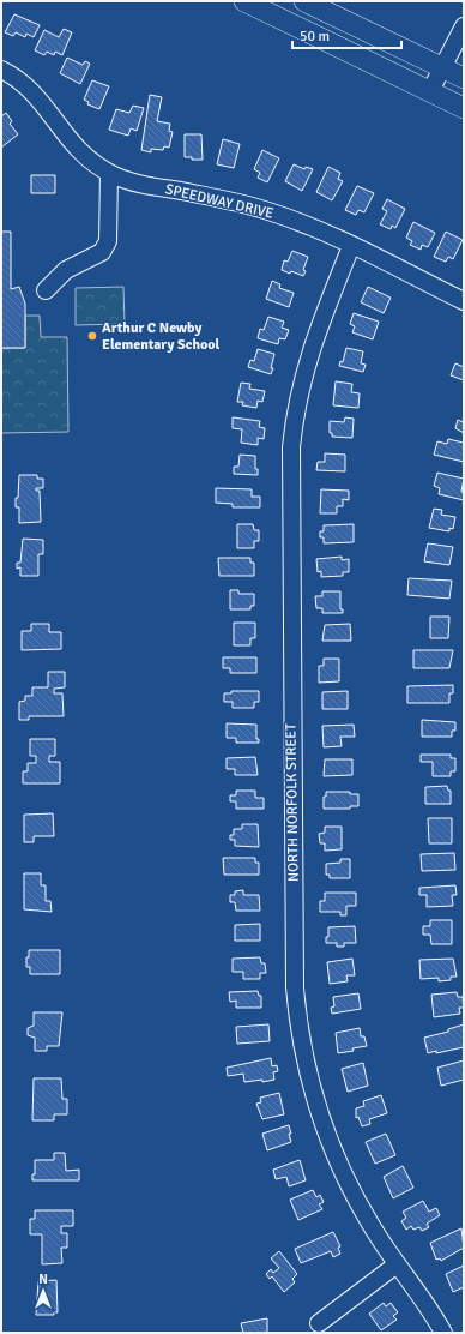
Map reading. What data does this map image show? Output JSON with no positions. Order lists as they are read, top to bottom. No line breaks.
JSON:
{"streets":{"street":["SPEEDWAY DRIVE","NORTH NORFOLK STREET"]},"crossings":[["SPEEDWAY DRIVE","NORTH NORFOLK STREET"]],"places":["Arthur C Newby Elementary School"],"scale_bar":"50 m","north":"top"}
